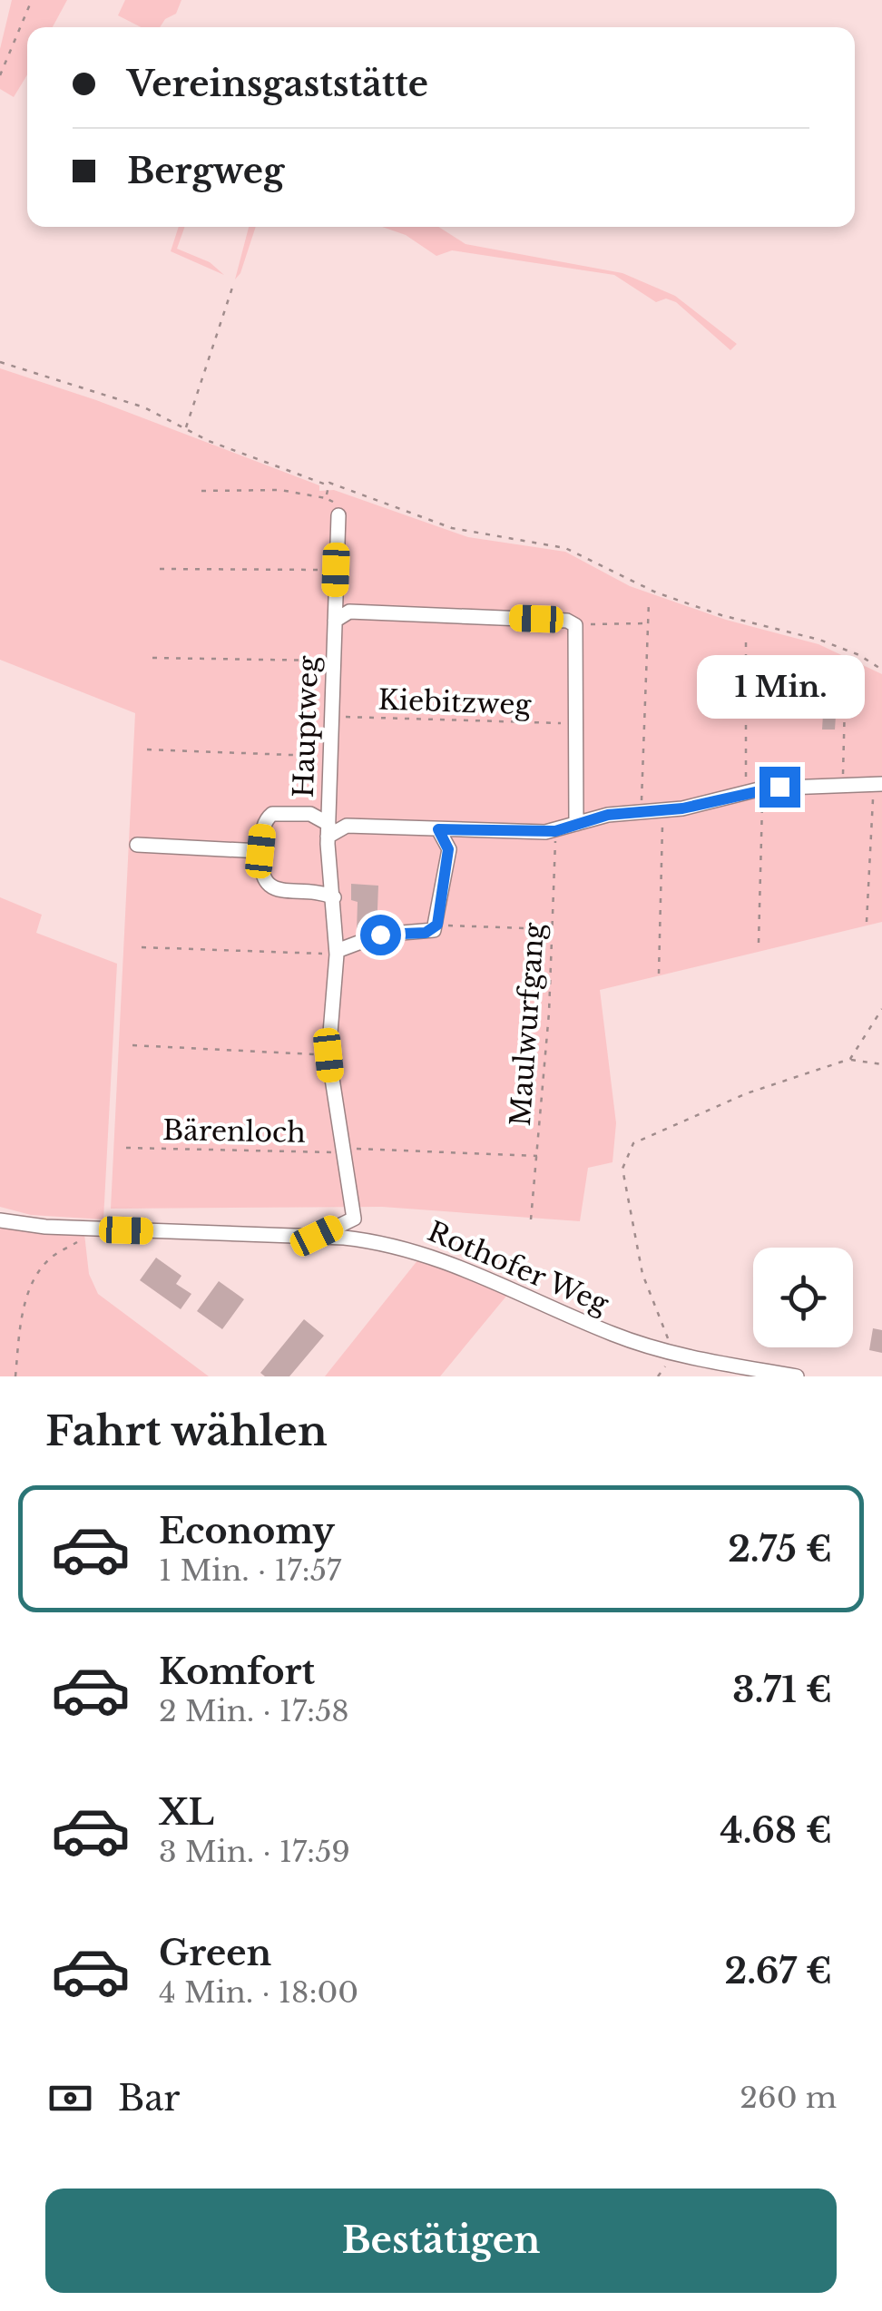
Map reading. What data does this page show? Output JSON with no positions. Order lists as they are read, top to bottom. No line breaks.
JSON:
{"streets":{"street":["Hauptweg","Rothofer Weg"],"path":["Kiebitzweg","Maulwurfgang","Bärenloch"]},"crossings":[["Kiebitzweg","Hauptweg"],["Hauptweg","Bärenloch"],["Hauptweg","Rothofer Weg"],["Maulwurfgang","Bärenloch"]],"page":{"banner":["Vereinsgaststätte","Bergweg"],"bubble":"1 Min.","heading":"Fahrt wählen","list":[{"name":"Economy","note":"1 Min. · 17:57","value":"2.75 €"},{"name":"Komfort","note":"2 Min. · 17:58","value":"3.71 €"},{"name":"XL","note":"3 Min. · 17:59","value":"4.68 €"},{"name":"Green","note":"4 Min. · 18:00","value":"2.67 €"}],"pay":["Bar","260 m"],"buttons":"Bestätigen"}}
